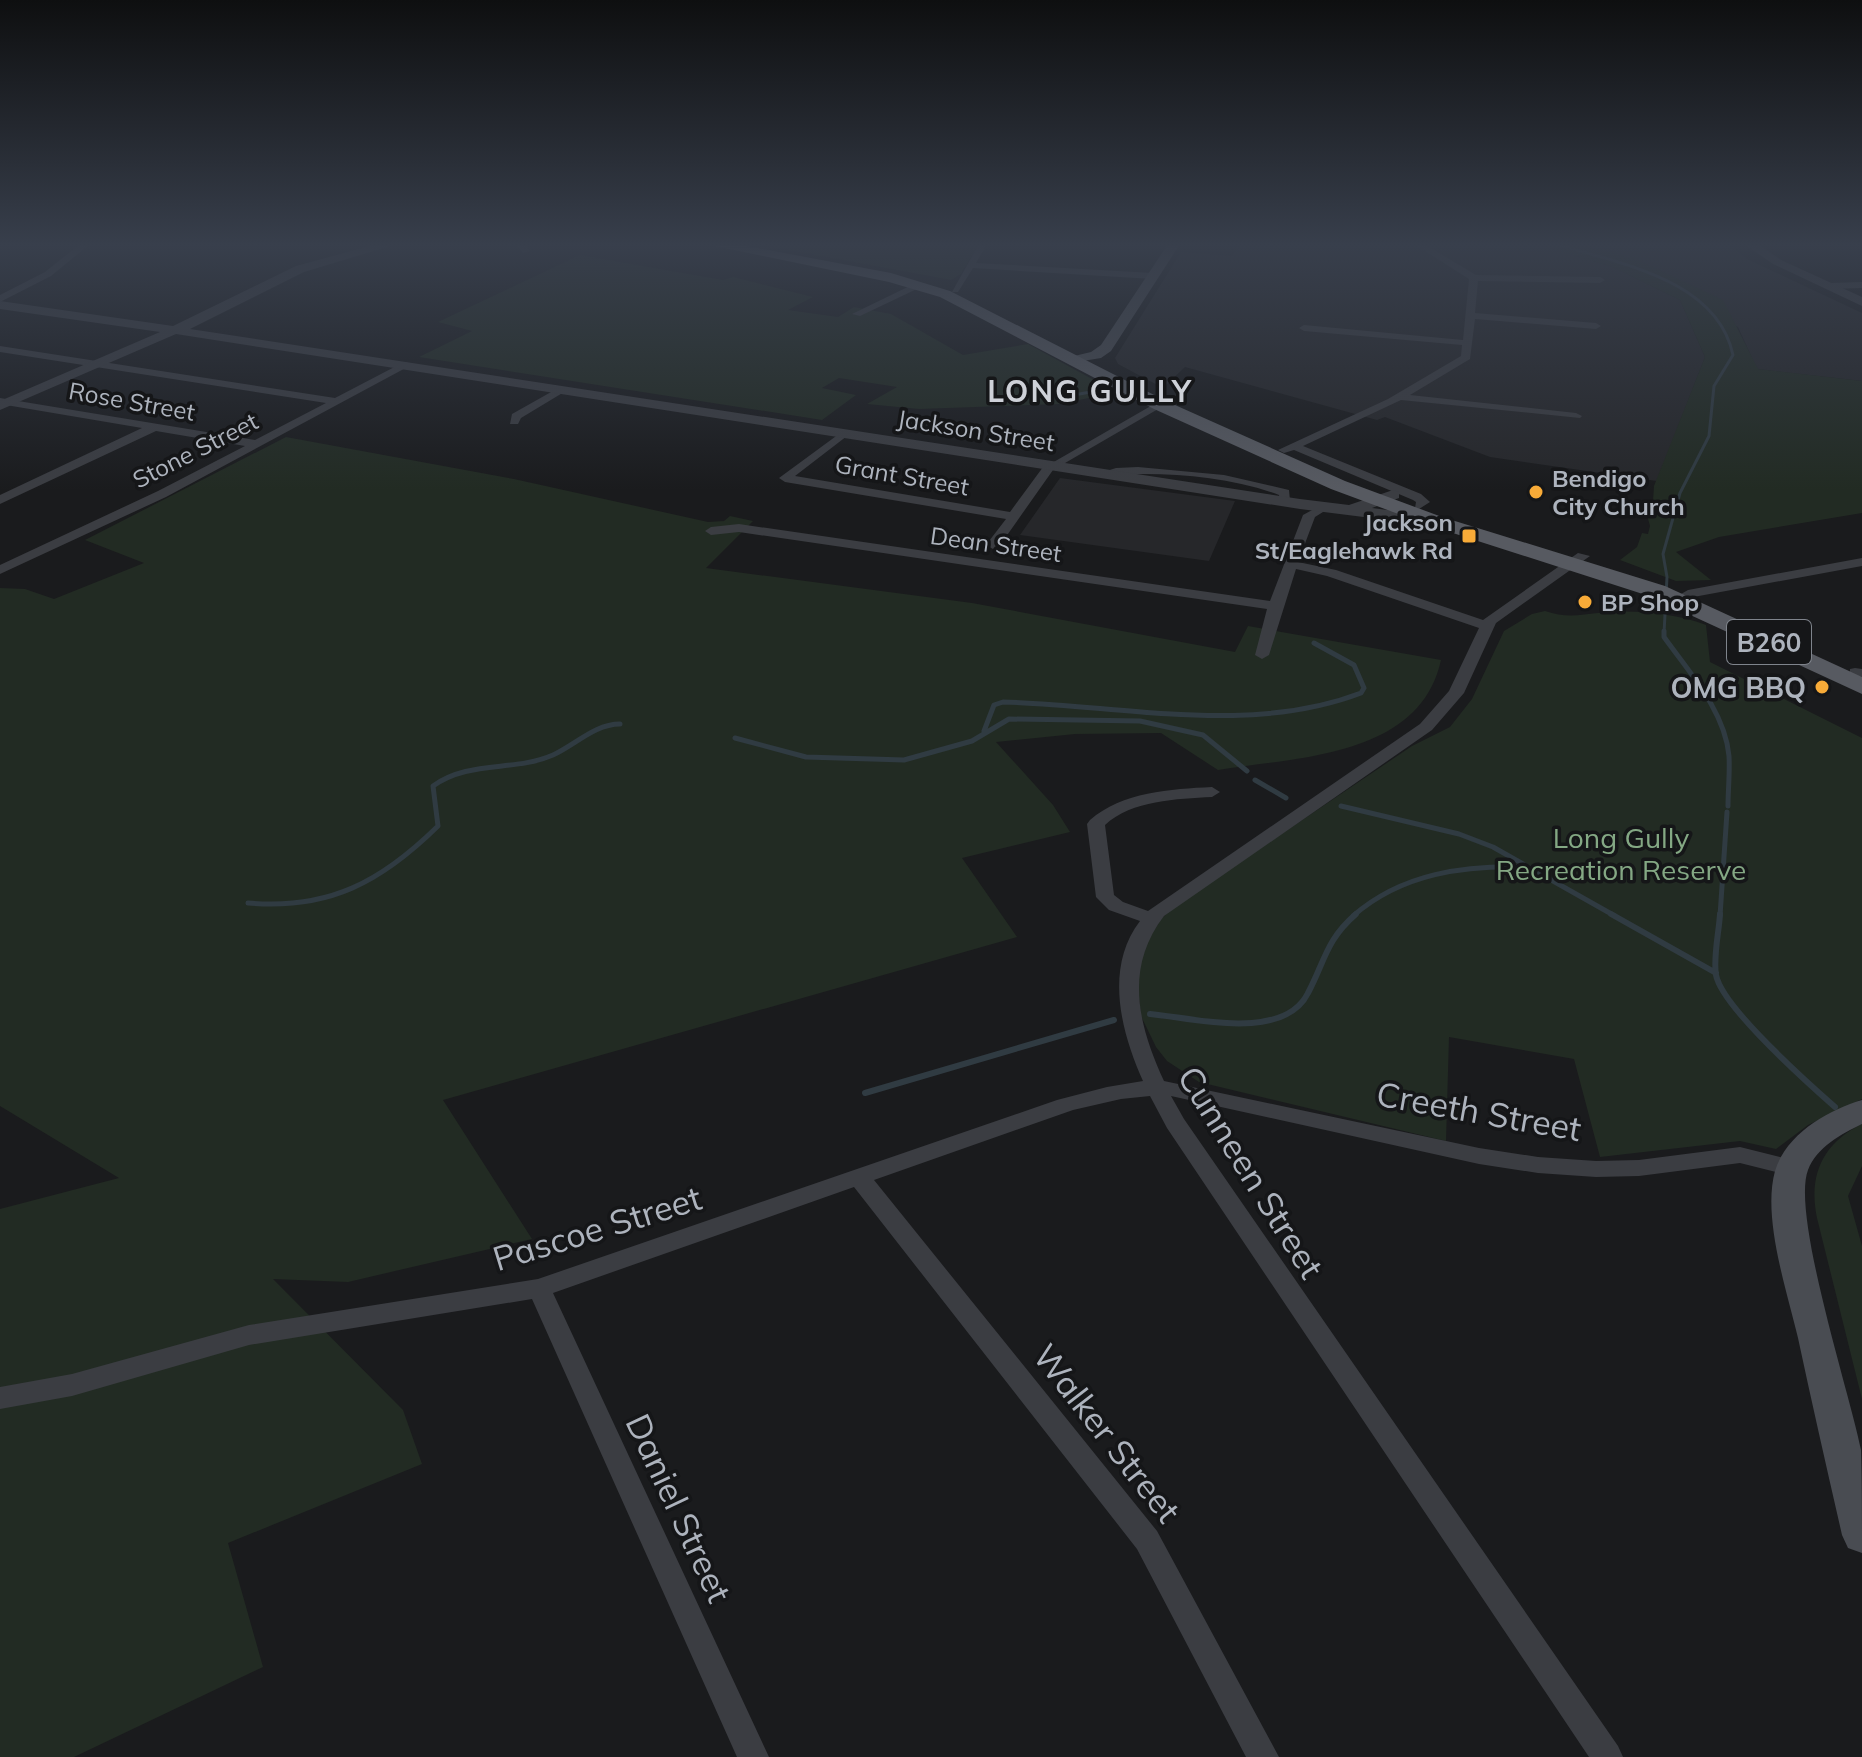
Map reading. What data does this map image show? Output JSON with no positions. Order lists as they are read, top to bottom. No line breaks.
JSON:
{"streets":{"main road":["B260"],"street":["Rose Street","Jackson Street","Stone Street","Grant Street","Dean Street","Creeth Street","Cunneen Street","Pascoe Street","Walker Street","Daniel Street"]},"crossings":[["Rose Street","Stone Street"],["Jackson Street","Stone Street"],["Jackson Street","Grant Street"],["Jackson Street","B260"],["B260","Cunneen Street"],["Creeth Street","Cunneen Street"],["Creeth Street","Pascoe Street"],["Cunneen Street","Pascoe Street"],["Pascoe Street","Walker Street"],["Pascoe Street","Daniel Street"]],"districts":["LONG GULLY"],"parks":["Long Gully Recreation Reserve"],"places":{"other":["Bendigo City Church","BP Shop","OMG BBQ"],"transit":["Jackson St/Eaglehawk Rd"]}}
